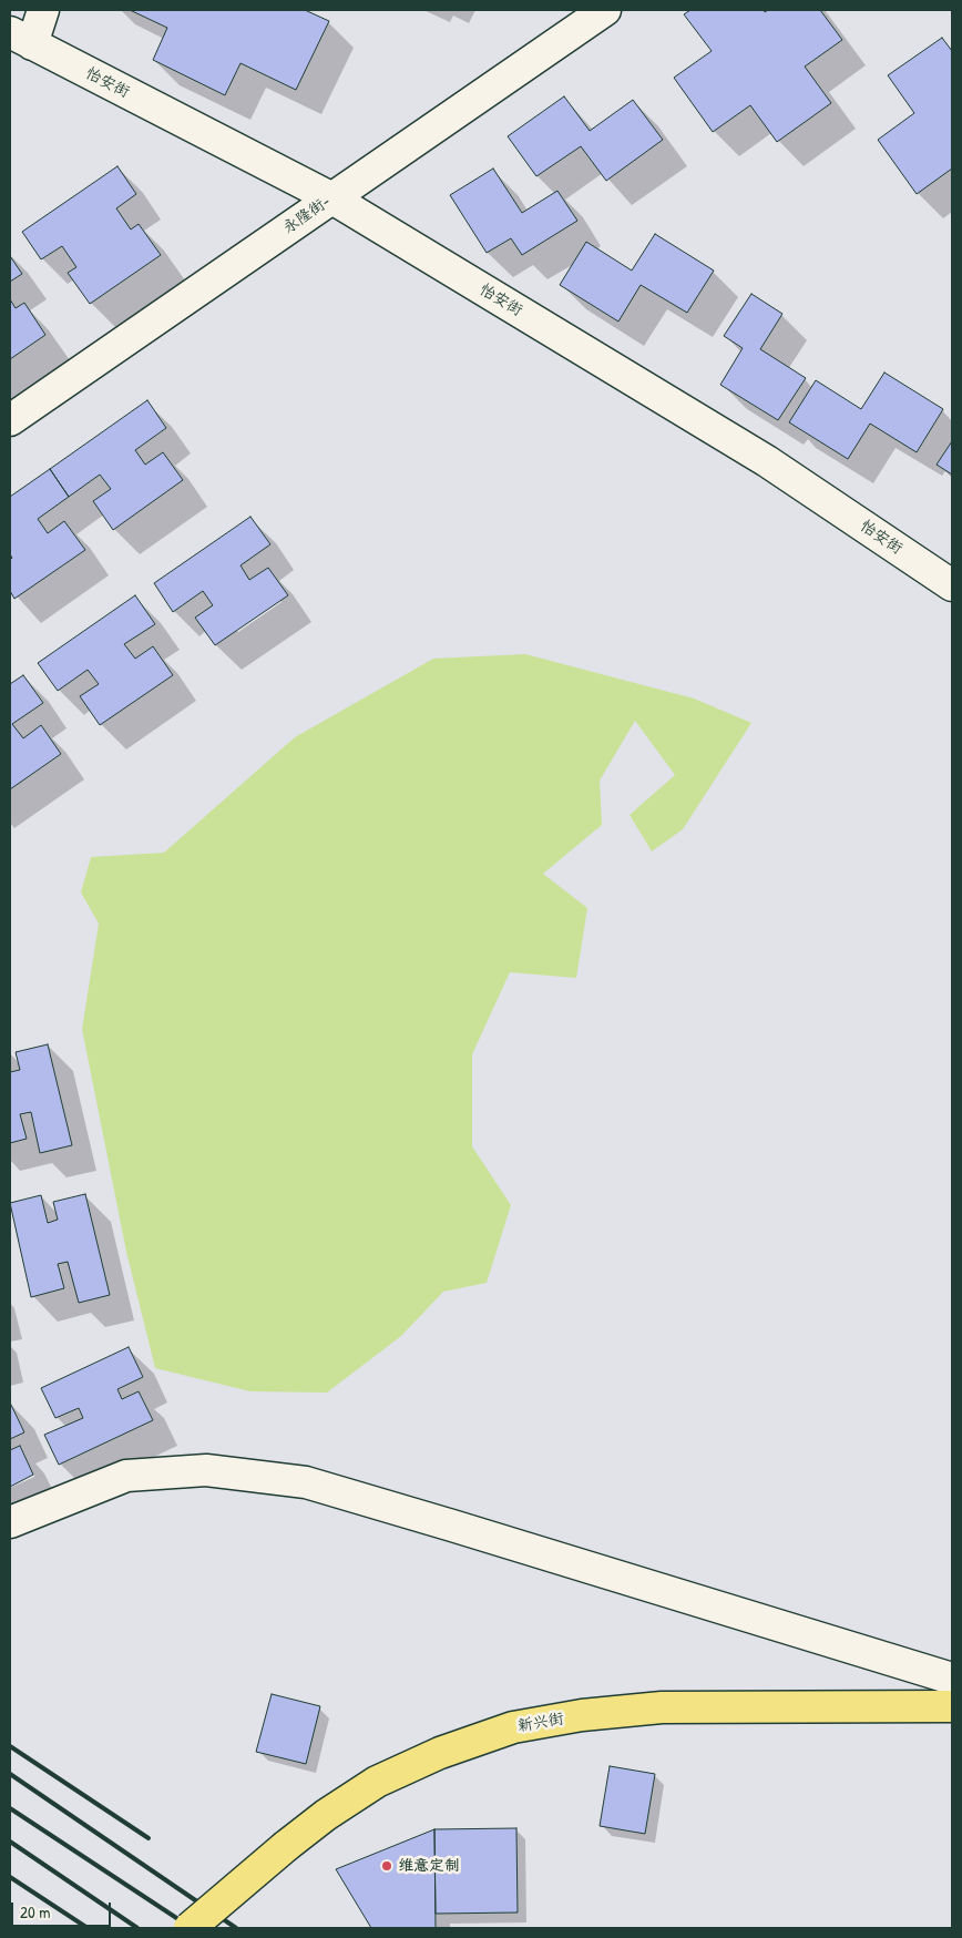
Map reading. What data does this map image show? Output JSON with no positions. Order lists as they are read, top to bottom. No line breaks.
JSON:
{"streets":{"main road":["新兴街"],"street":["怡安街","永隆街-"]},"crossings":[["怡安街","永隆街-"]],"places":["维意定制"],"scale_bar":"20 m"}
